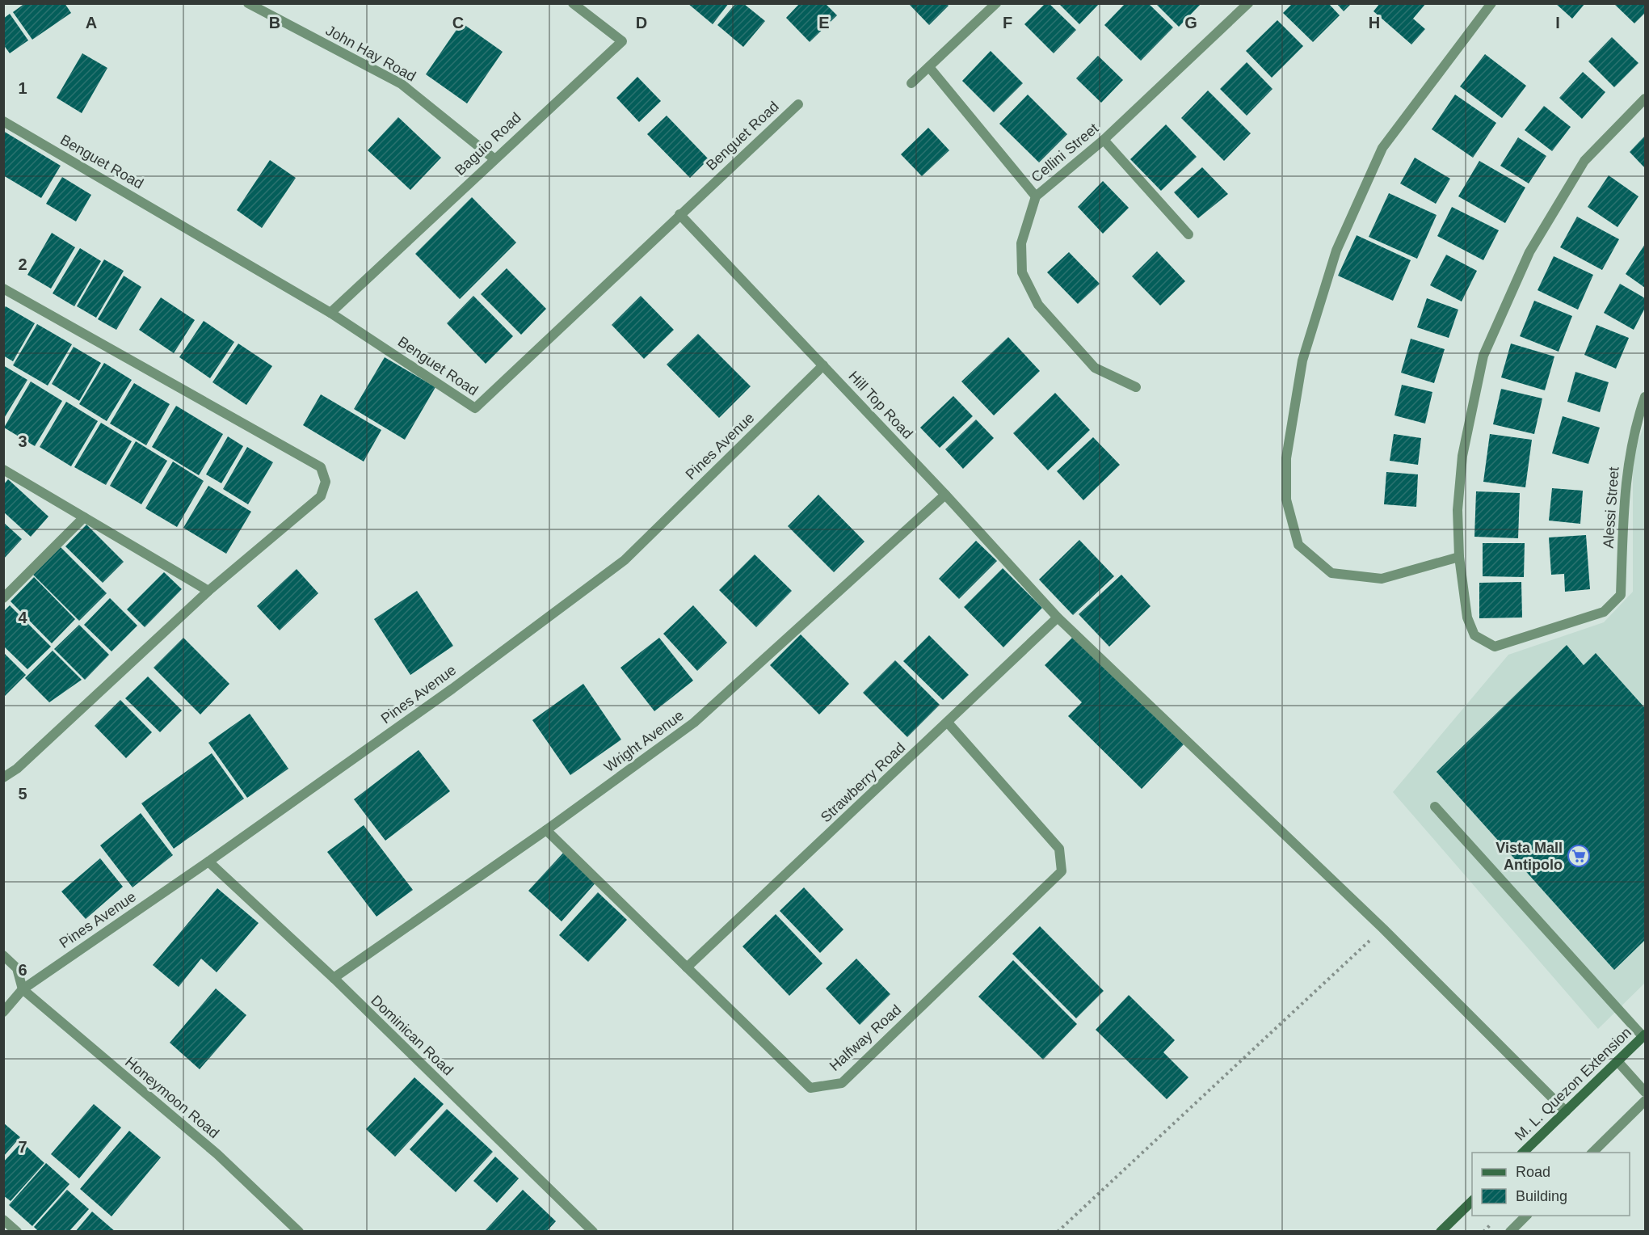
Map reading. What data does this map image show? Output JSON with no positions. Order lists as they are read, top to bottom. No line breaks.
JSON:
{"streets":{"main road":["M. L. Quezon Extension"],"street":["John Hay Road","Benguet Road","Baguio Road","Cellini Street","Hill Top Road","Pines Avenue","Alessi Street","Wright Avenue","Strawberry Road","Dominican Road","Halfway Road","Honeymoon Road"]},"crossings":[["John Hay Road","Baguio Road"],["Benguet Road","Baguio Road"],["Benguet Road","Hill Top Road"],["Hill Top Road","Pines Avenue"],["Hill Top Road","Wright Avenue"],["Hill Top Road","Strawberry Road"],["Hill Top Road","M. L. Quezon Extension"],["Pines Avenue","Dominican Road"],["Pines Avenue","Honeymoon Road"],["Wright Avenue","Dominican Road"],["Wright Avenue","Halfway Road"],["Strawberry Road","Halfway Road"]],"places":{"supermarket":["Vista Mall Antipolo"]},"legend":["Road","Building"],"grid":{"columns":["A","B","C","D","E","F","G","H","I"],"rows":["1","2","3","4","5","6","7"]}}
